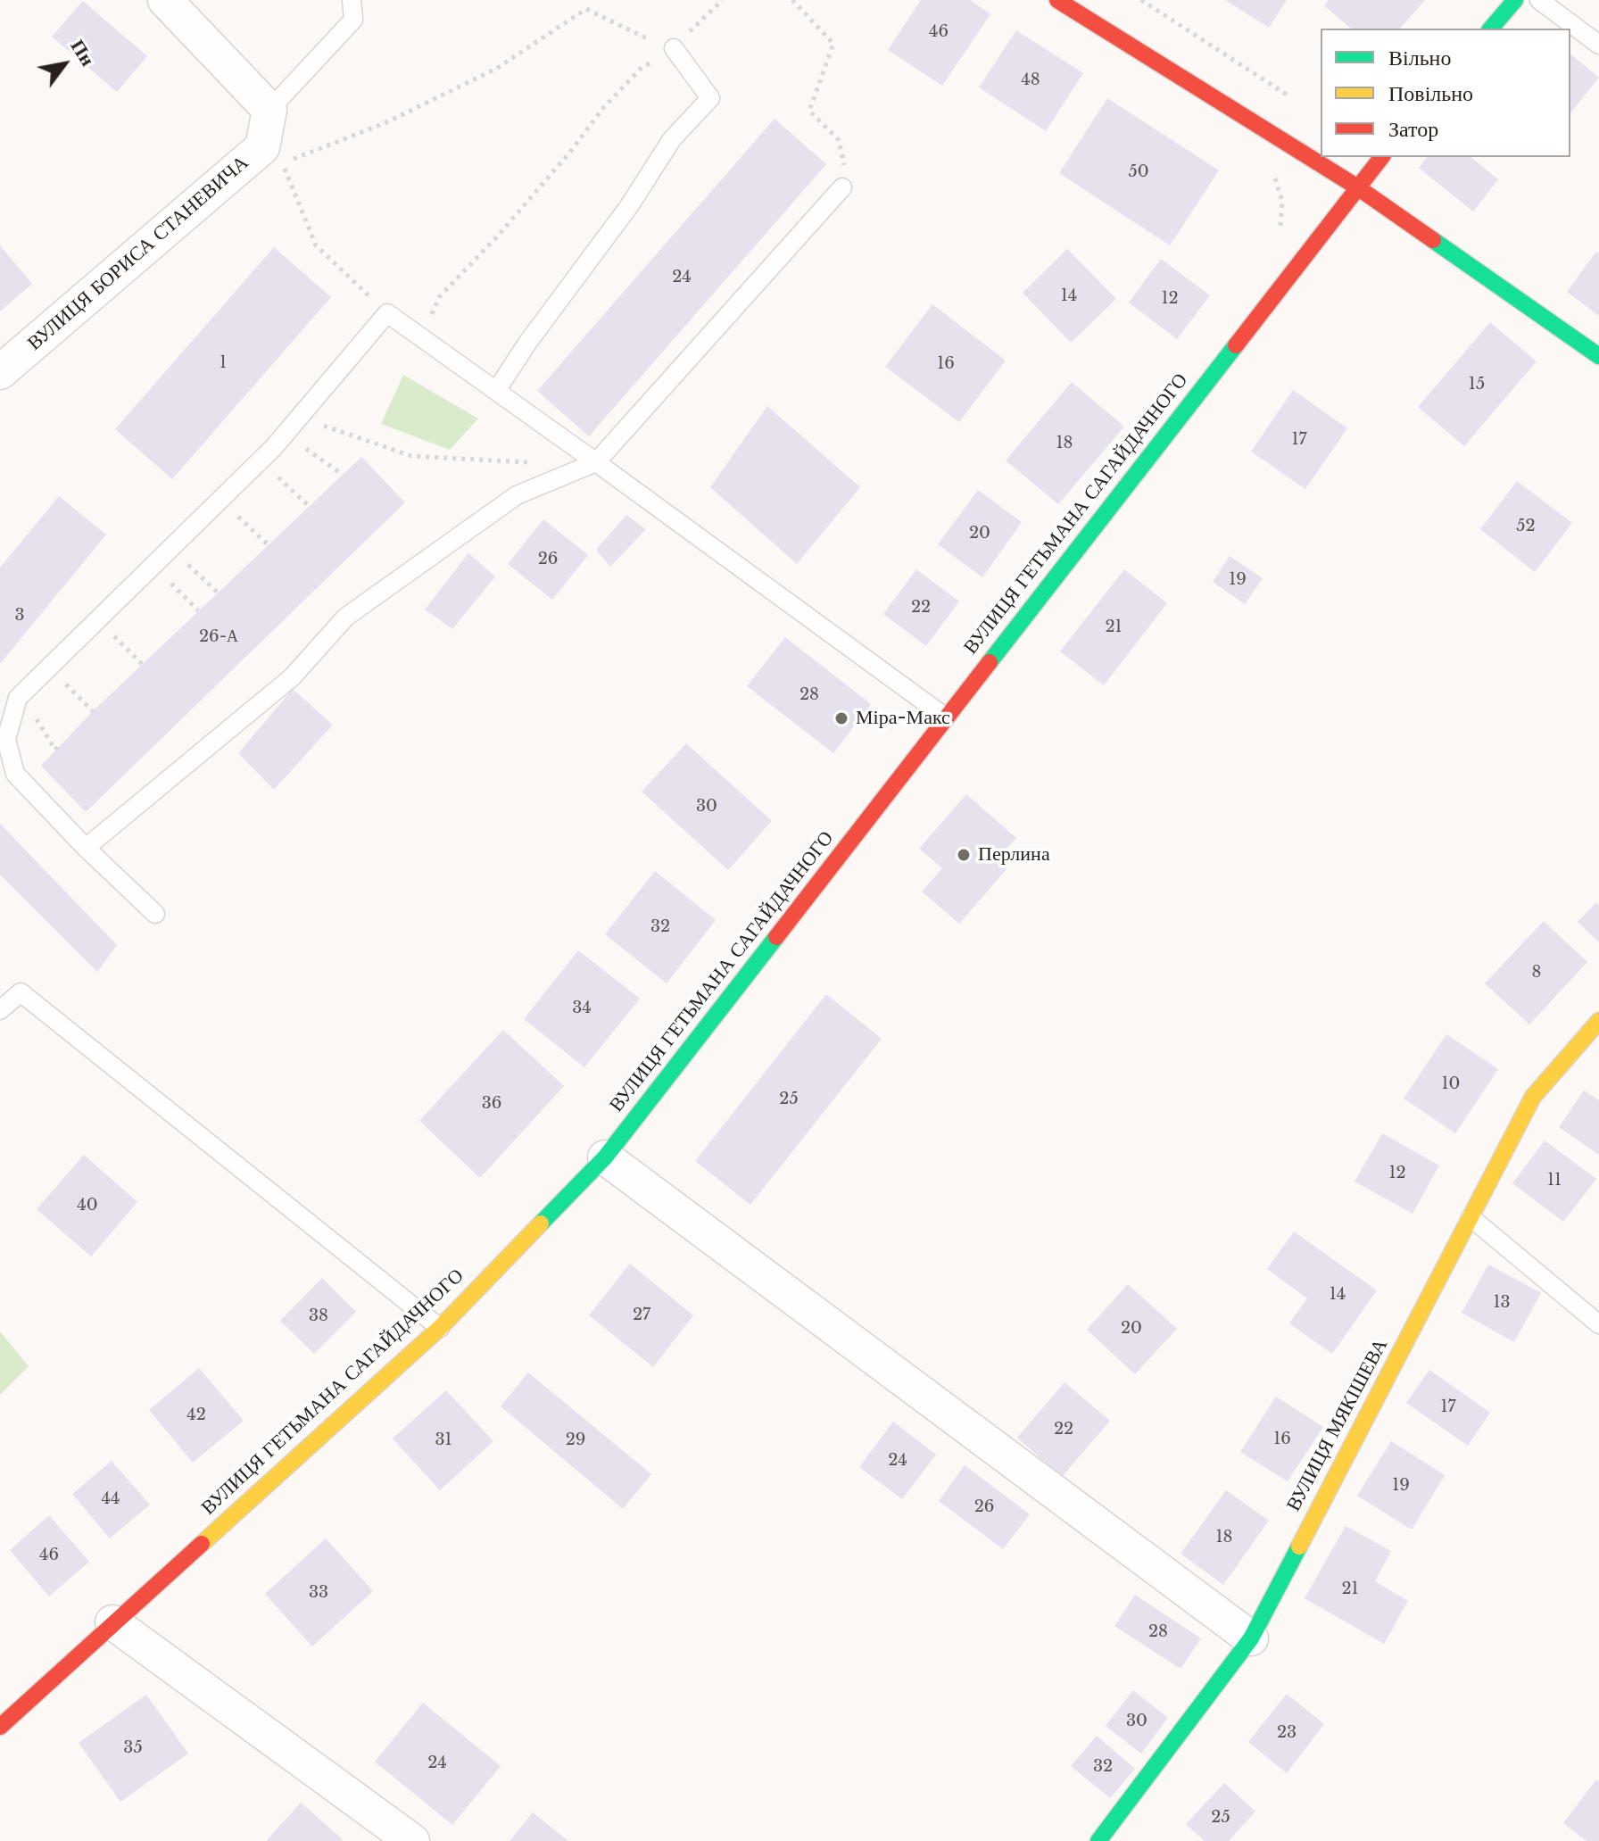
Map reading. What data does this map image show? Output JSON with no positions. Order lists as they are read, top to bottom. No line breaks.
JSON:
{"streets":{"main road":["ВУЛИЦЯ ГЕТЬМАНА САГАЙДАЧНОГО","ВУЛИЦЯ МЯКІШЕВА"],"street":["ВУЛИЦЯ БОРИСА СТАНЕВИЧА"]},"places":["Міра-Макс","Перлина"],"house_numbers":["46","48","50","24","14","12","1","16","15","17","18","52","20","26","19","22","3","21","26-А","28","30","32","8","34","10","25","36","12","11","40","14","13","27","38","20","17","42","22","16","31","29","24","19","44","26","18","46","21","33","28","30","23","35","24","32","25"],"legend":["Вільно","Повільно","Затор"],"north":"top right"}
